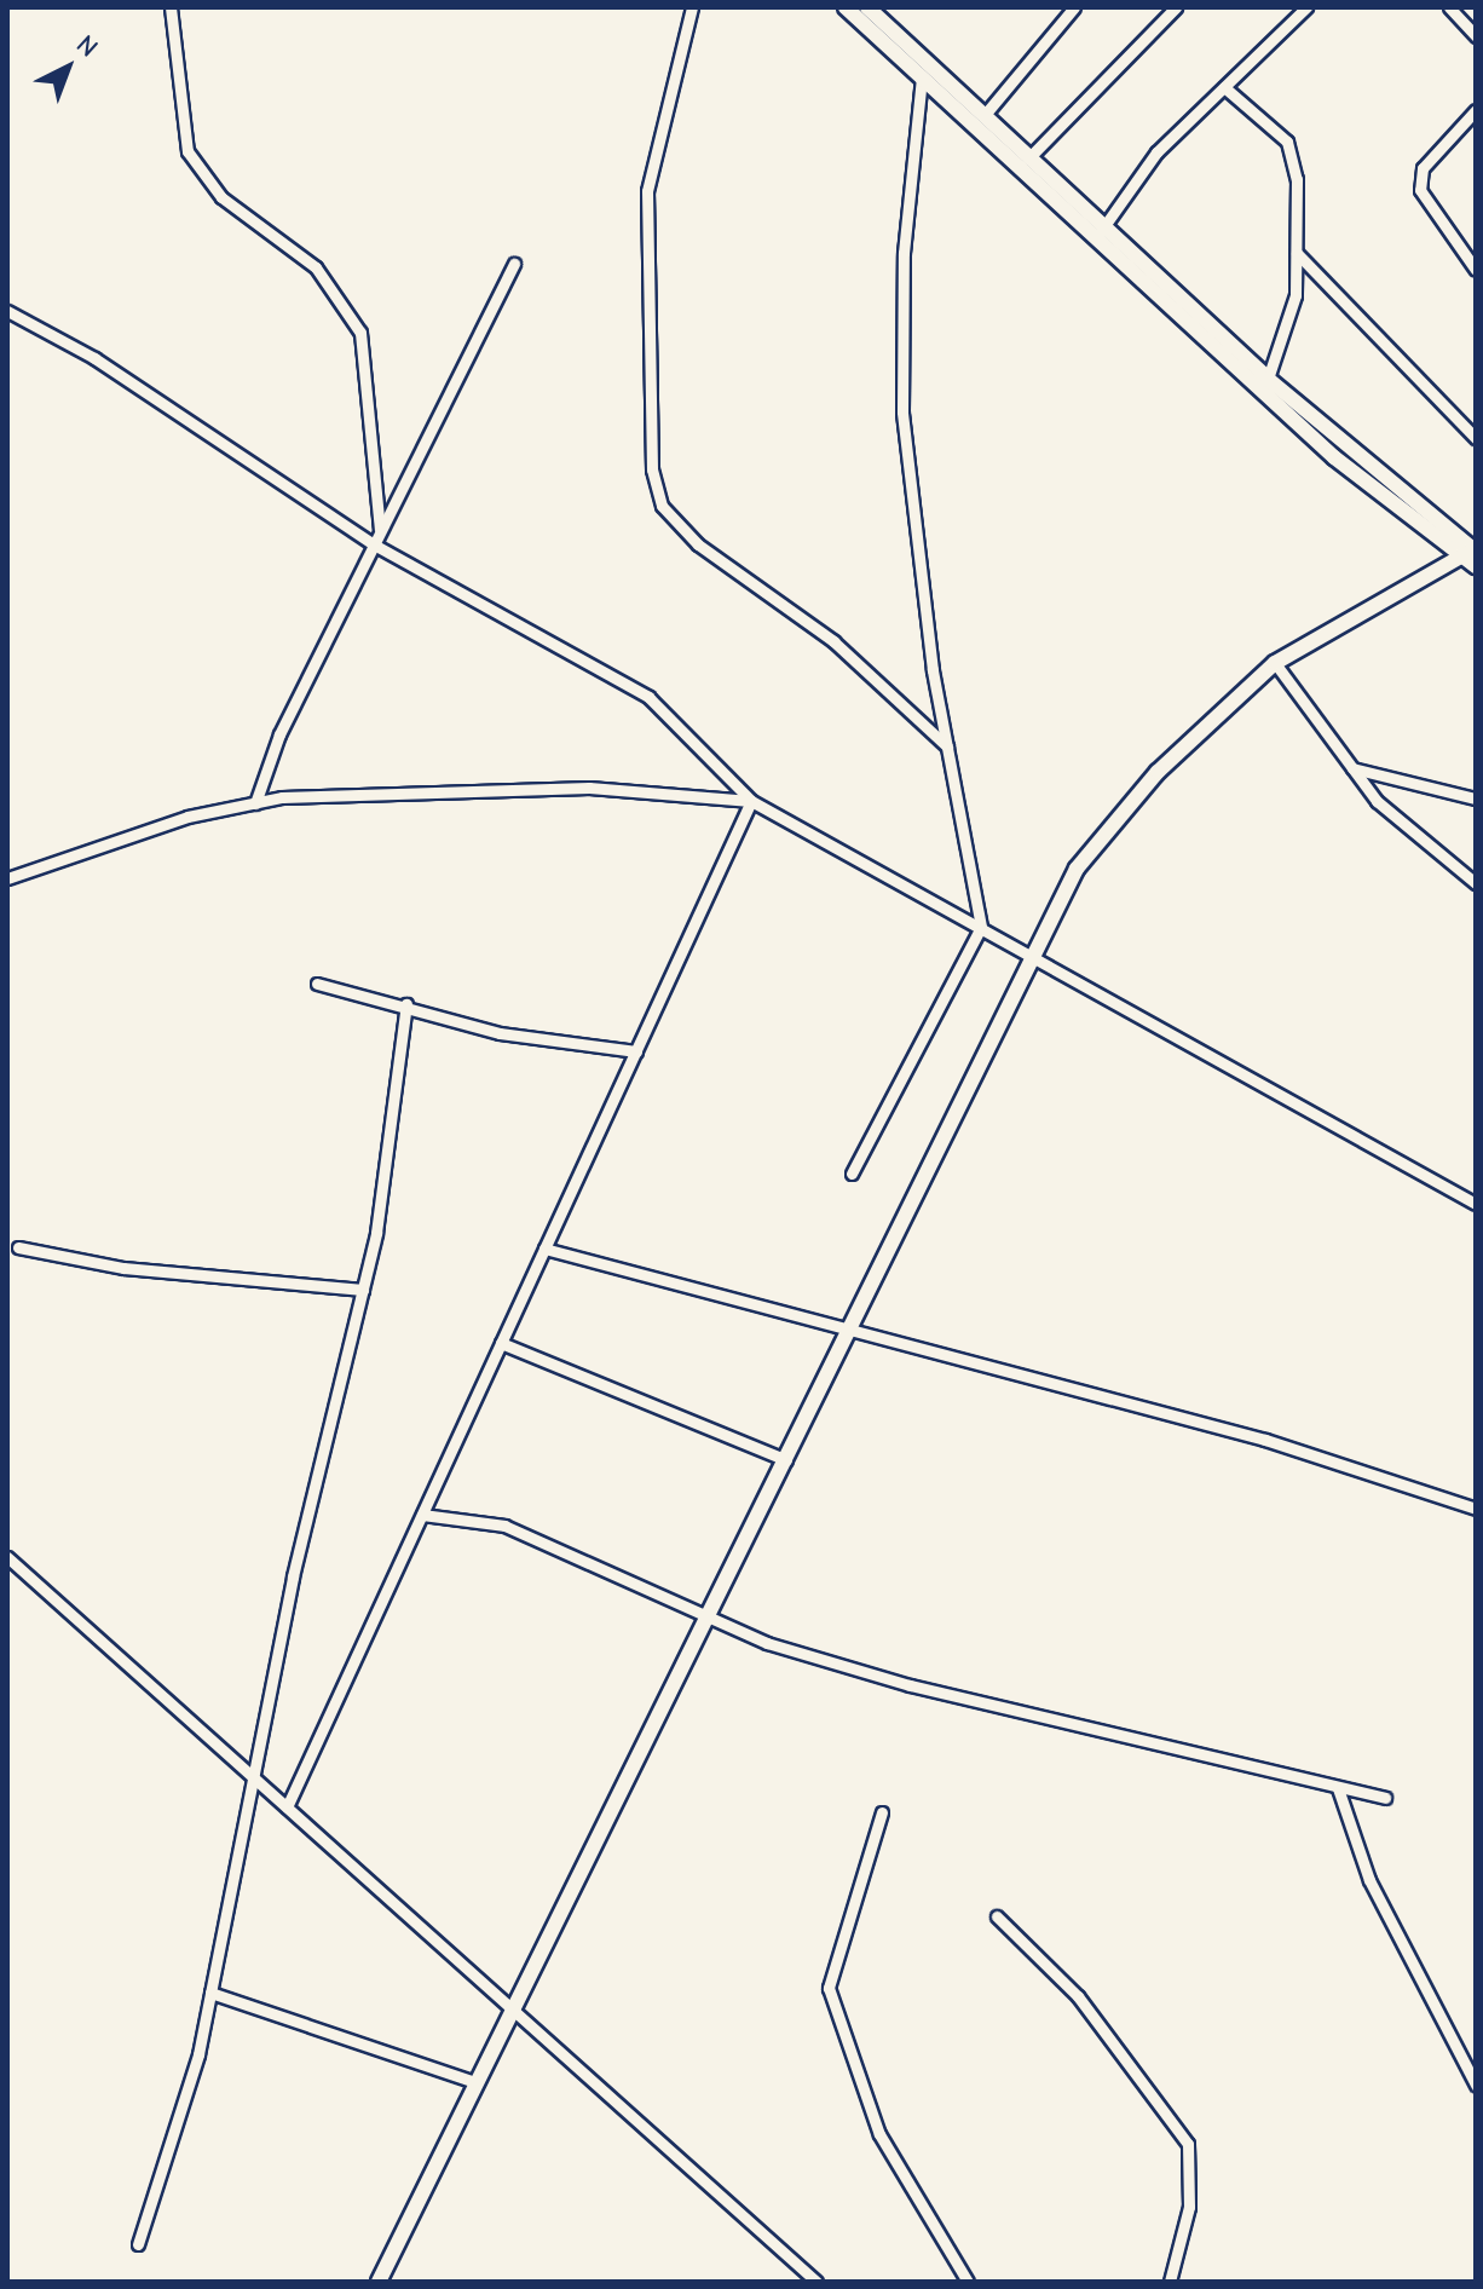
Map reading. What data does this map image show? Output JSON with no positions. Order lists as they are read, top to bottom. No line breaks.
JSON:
{"north":"top right"}
